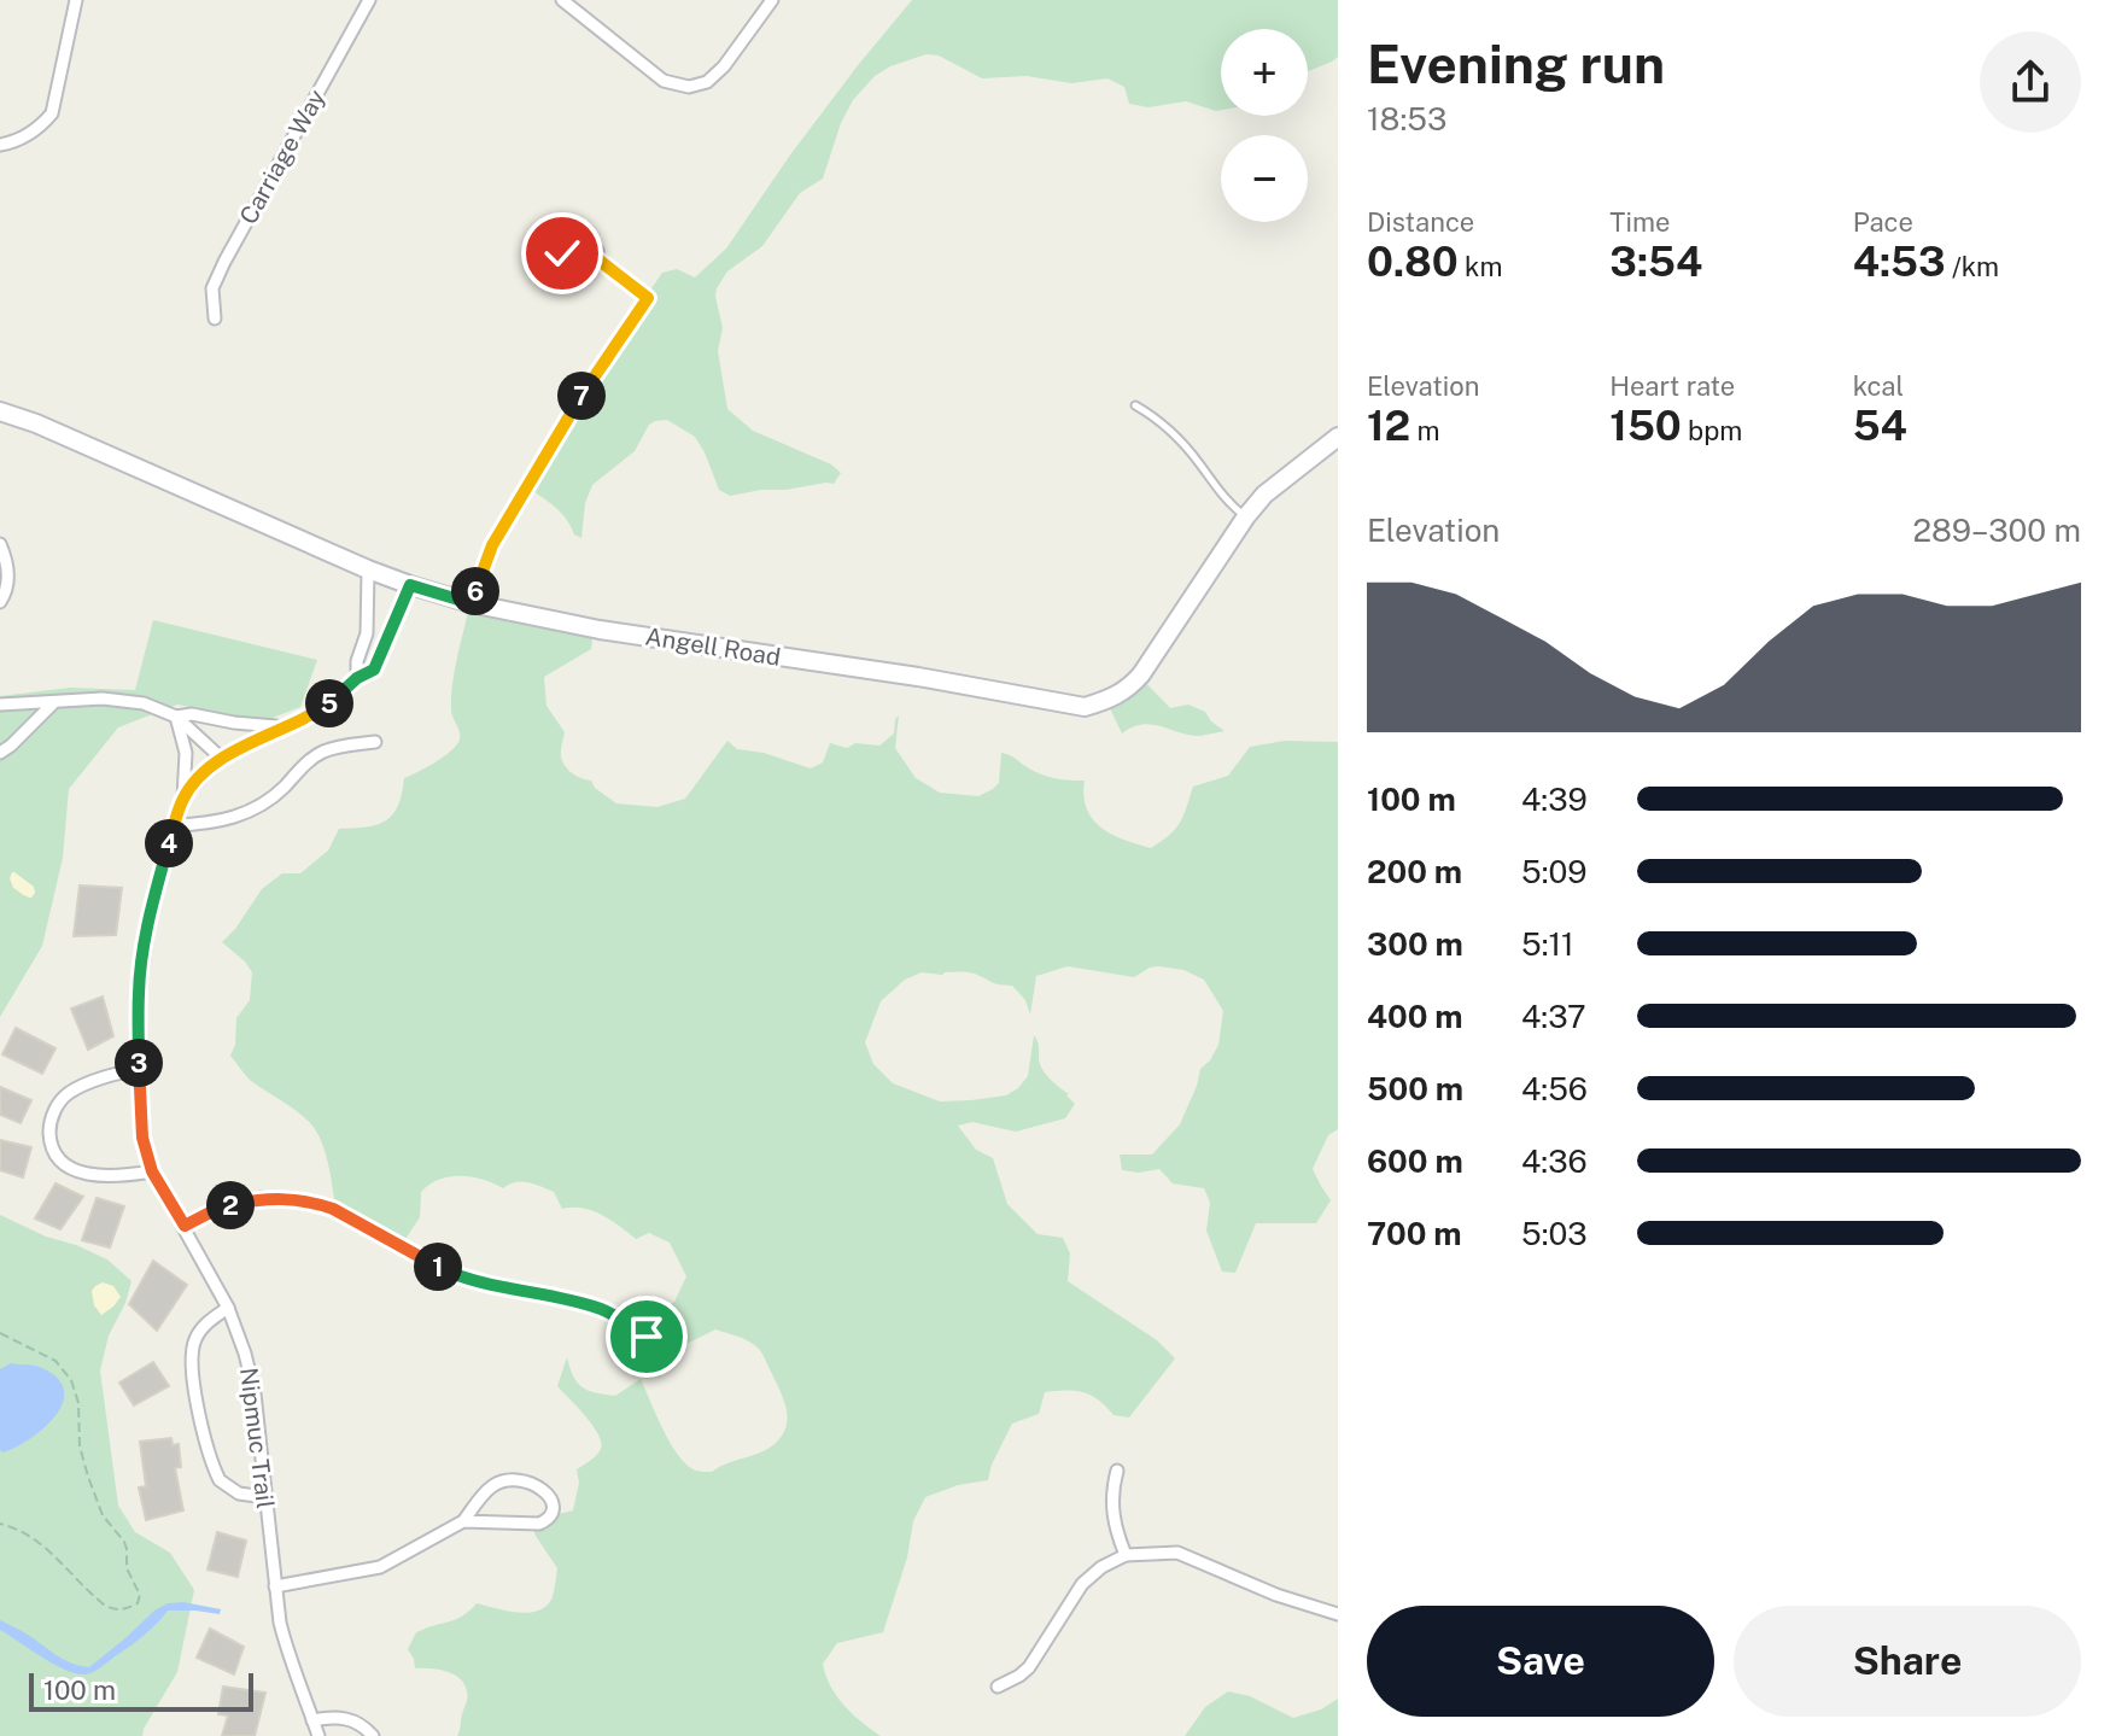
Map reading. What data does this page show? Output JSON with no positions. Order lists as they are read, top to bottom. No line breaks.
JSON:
{"streets":{"street":["Carriage Way","Angell Road","Nipmuc Trail"]},"crossings":[["Angell Road","Nipmuc Trail"]],"scale_bar":"100 m","page":{"heading":["Evening run","18:53"],"map_buttons":["+","−"],"stats":[["Distance","0.80 km"],["Time","3:54"],["Pace","4:53 /km"],["Elevation","12 m"],["Heart rate","150 bpm"],["kcal","54"]],"pins":["7","6","5","4","3","2","1"],"chart":["Elevation","289–300 m"],"list":[{"name":"100 m","note":"4:39"},{"name":"200 m","note":"5:09"},{"name":"300 m","note":"5:11"},{"name":"400 m","note":"4:37"},{"name":"500 m","note":"4:56"},{"name":"600 m","note":"4:36"},{"name":"700 m","note":"5:03"}],"buttons":["Save","Share"],"scale":"100 m"}}
